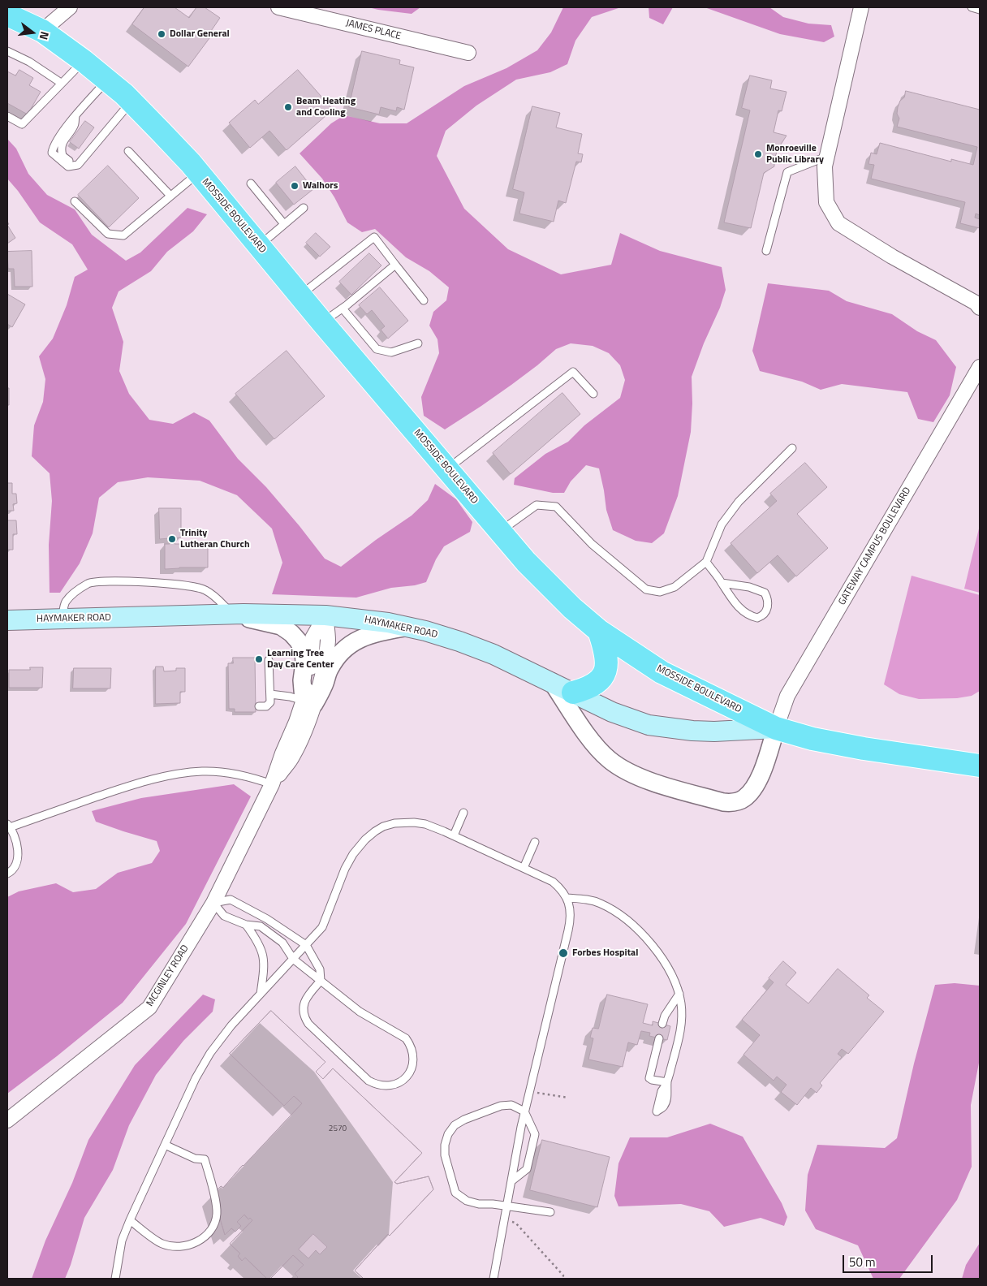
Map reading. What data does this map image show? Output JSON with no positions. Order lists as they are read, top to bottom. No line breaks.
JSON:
{"streets":{"main road":["MOSSIDE BOULEVARD","HAYMAKER ROAD"],"street":["JAMES PLACE","GATEWAY CAMPUS BOULEVARD","MCGINLEY ROAD"]},"crossings":[["MOSSIDE BOULEVARD","GATEWAY CAMPUS BOULEVARD"],["MOSSIDE BOULEVARD","HAYMAKER ROAD"],["GATEWAY CAMPUS BOULEVARD","HAYMAKER ROAD"],["HAYMAKER ROAD","MCGINLEY ROAD"]],"places":["Dollar General","Beam Heating and Cooling","Monroeville Public Library","Walhors","Trinity Lutheran Church","Learning Tree Day Care Center","Forbes Hospital"],"house_numbers":["2570"],"scale_bar":"50 m","north":"right"}
